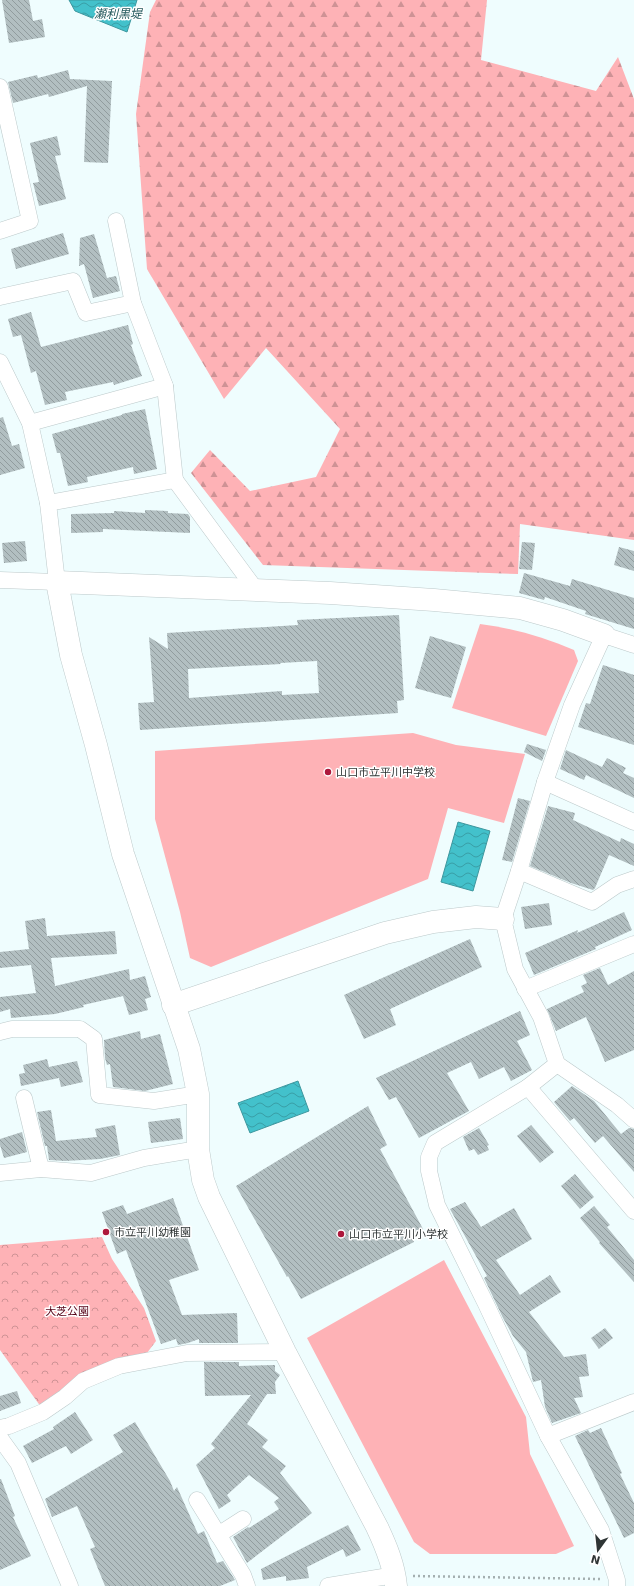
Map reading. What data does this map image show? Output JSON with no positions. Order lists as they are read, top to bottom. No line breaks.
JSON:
{"water":["瀬利黒堤"],"parks":["大芝公園"],"places":["山口市立平川中学校","市立平川幼稚園","山口市立平川小学校"],"north":"bottom"}
